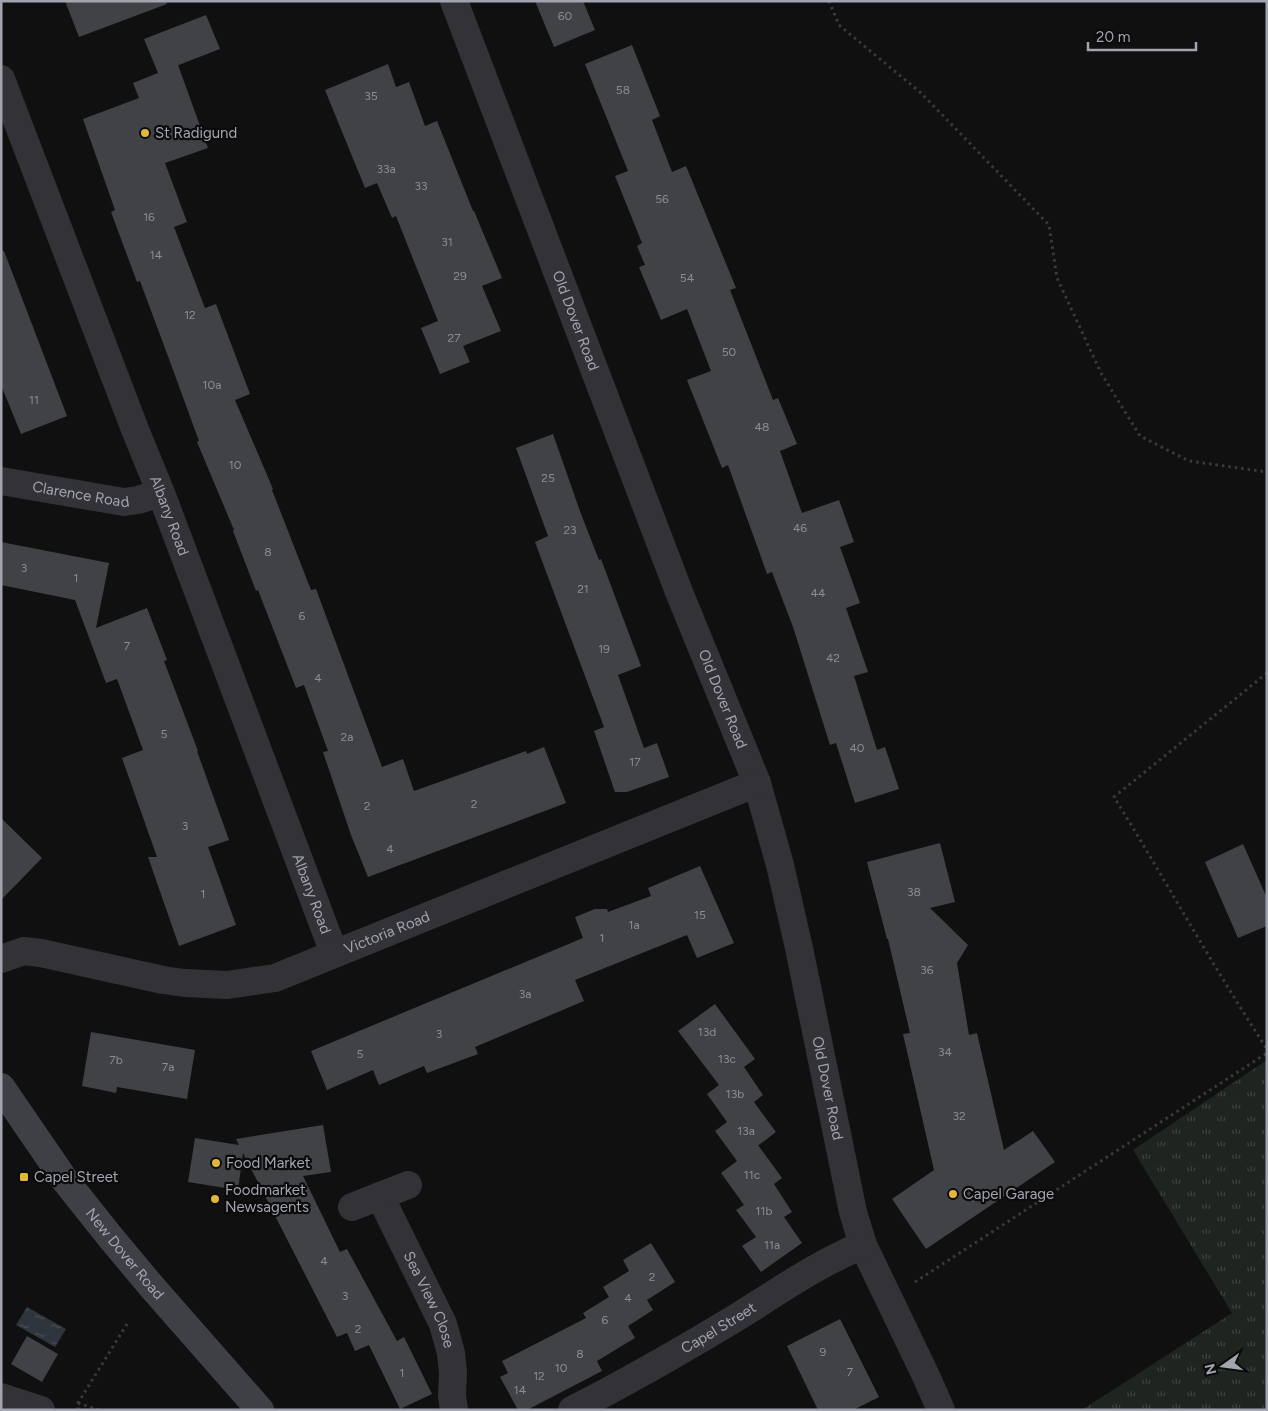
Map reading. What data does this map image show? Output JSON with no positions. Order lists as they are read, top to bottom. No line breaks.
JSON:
{"streets":{"main road":["New Dover Road"],"street":["Old Dover Road","Clarence Road","Albany Road","Victoria Road","Sea View Close","Capel Street"]},"crossings":[["Old Dover Road","Victoria Road"],["Old Dover Road","Capel Street"],["Clarence Road","Albany Road"],["Albany Road","Victoria Road"]],"places":{"other":["St Radigund","Food Market","Capel Garage","Foodmarket Newsagents"],"transit":["Capel Street"]},"house_numbers":["60","58","35","33a","33","56","16","31","14","29","54","12","27","50","10a","11","48","10","25","46","23","8","3","1","21","44","6","7","19","42","4","5","2a","40","17","2","2","3","4","38","1","15","1a","1","36","3a","13d","3","34","5","13c","7b","7a","13b","32","13a","11c","11b","11a","4","2","3","4","6","2","9","8","10","7","1","12","14"],"scale_bar":"20 m","north":"left"}
